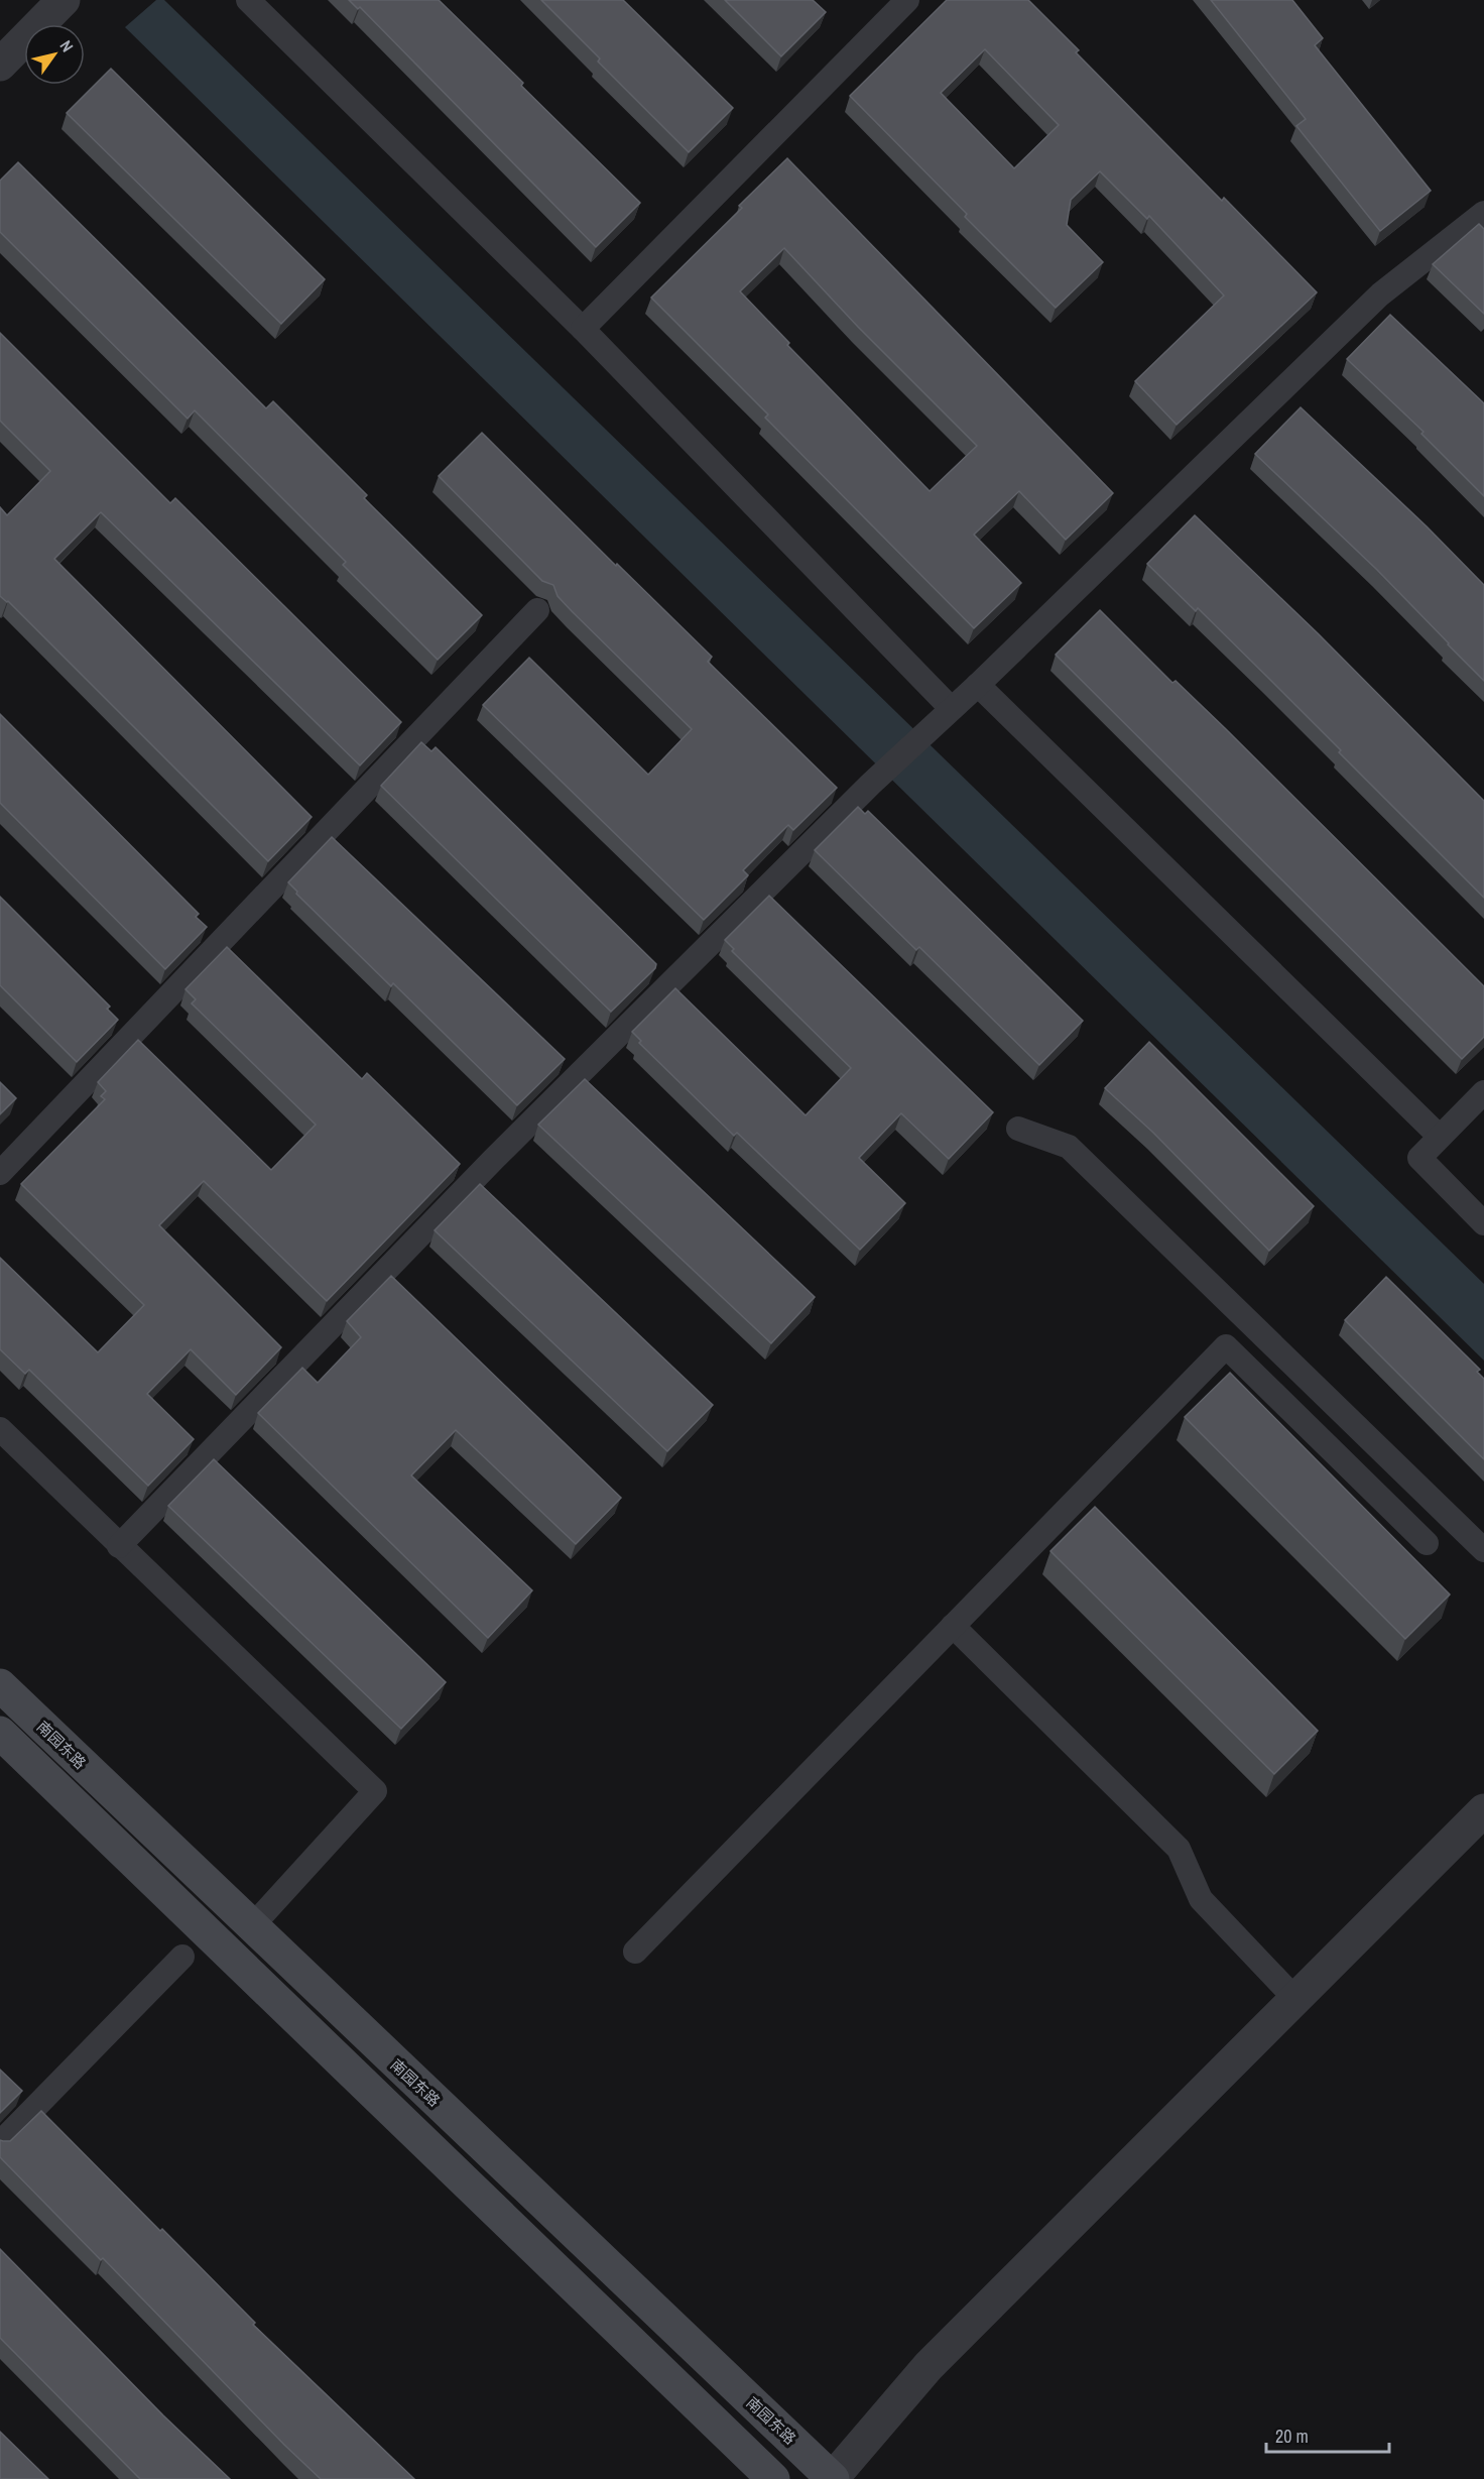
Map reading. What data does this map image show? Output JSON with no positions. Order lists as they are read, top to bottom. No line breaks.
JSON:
{"streets":{"main road":["南园东路"]},"scale_bar":"20 m","north":"top right"}
